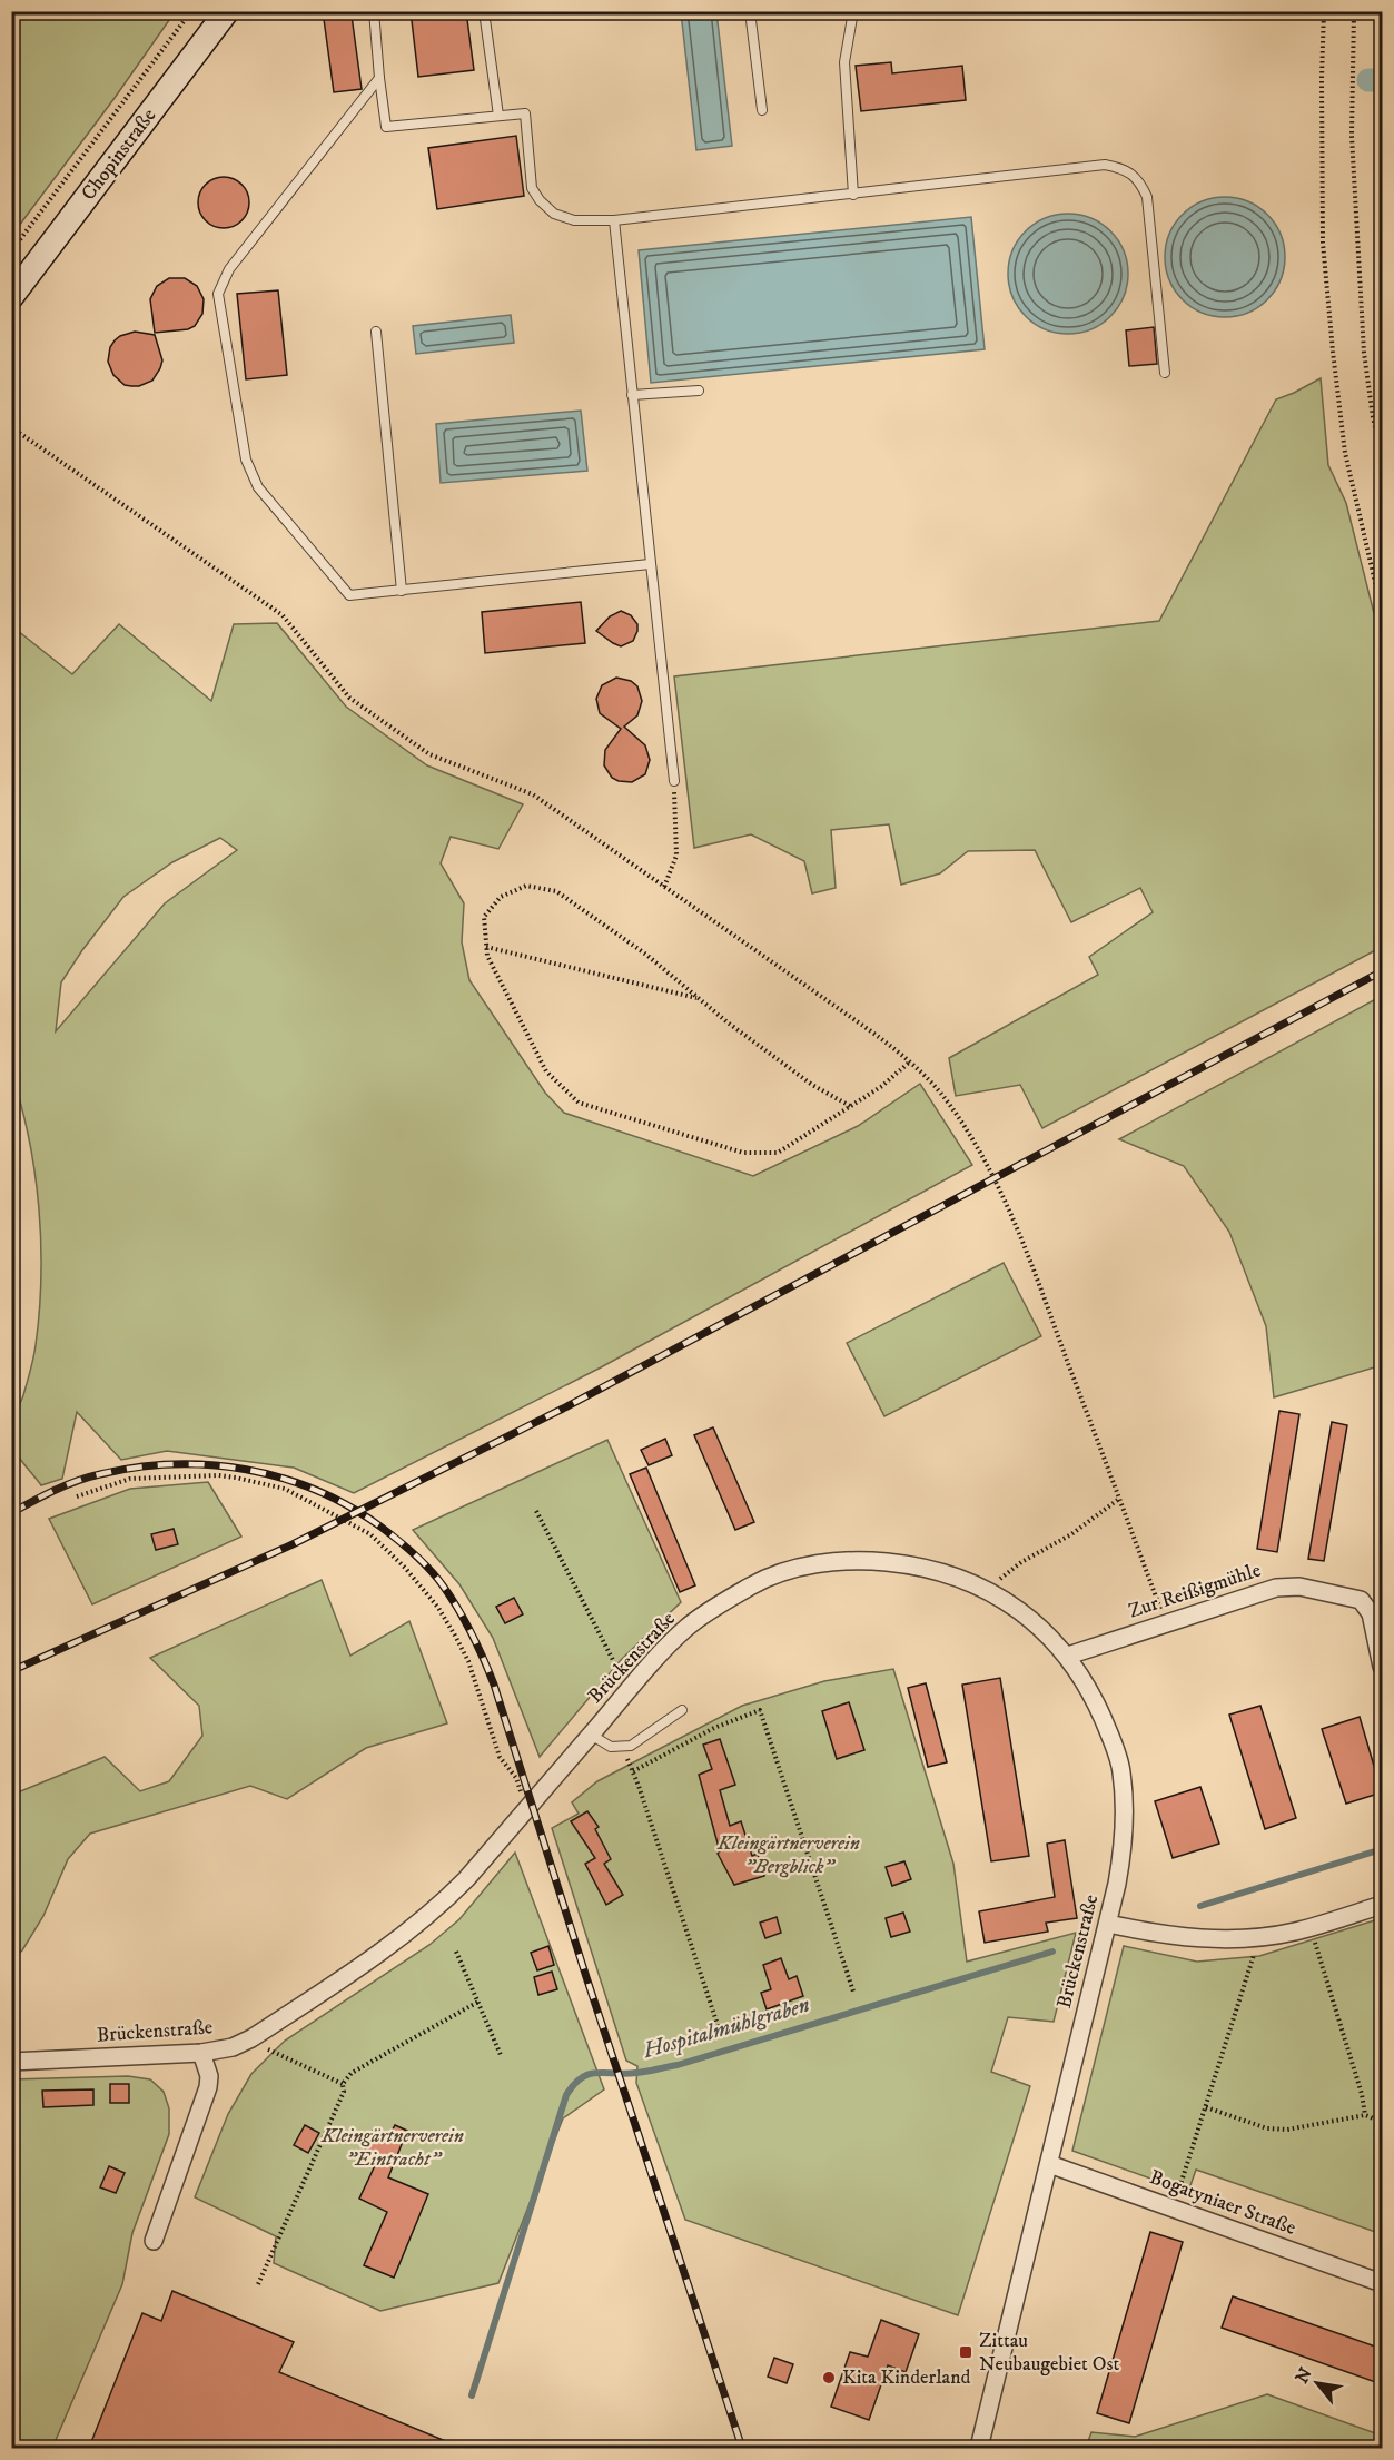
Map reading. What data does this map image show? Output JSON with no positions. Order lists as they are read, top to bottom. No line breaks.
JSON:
{"streets":{"main road":["Chopinstraße"],"street":["Zur Reißigmühle","Brückenstraße","Bogatyniaer Straße"]},"crossings":[["Zur Reißigmühle","Brückenstraße"],["Brückenstraße","Bogatyniaer Straße"]],"water":["Hospitalmühlgraben"],"parks":["Kleingärtnerverein \"Bergblick\"","Kleingärtnerverein \"Eintracht\""],"places":{"transit":["Zittau Neubaugebiet Ost"],"other":["Kita Kinderland"]},"north":"top left"}
